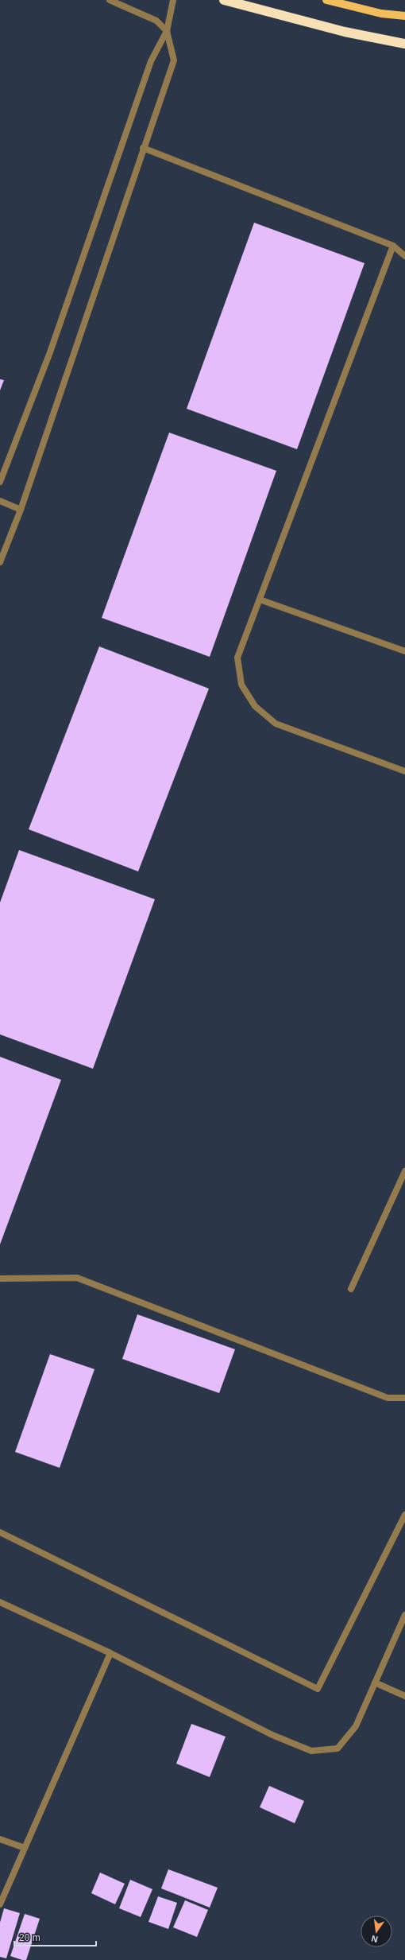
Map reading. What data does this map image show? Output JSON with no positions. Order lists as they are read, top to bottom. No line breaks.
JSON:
{"scale_bar":"20 m","north":"bottom"}
